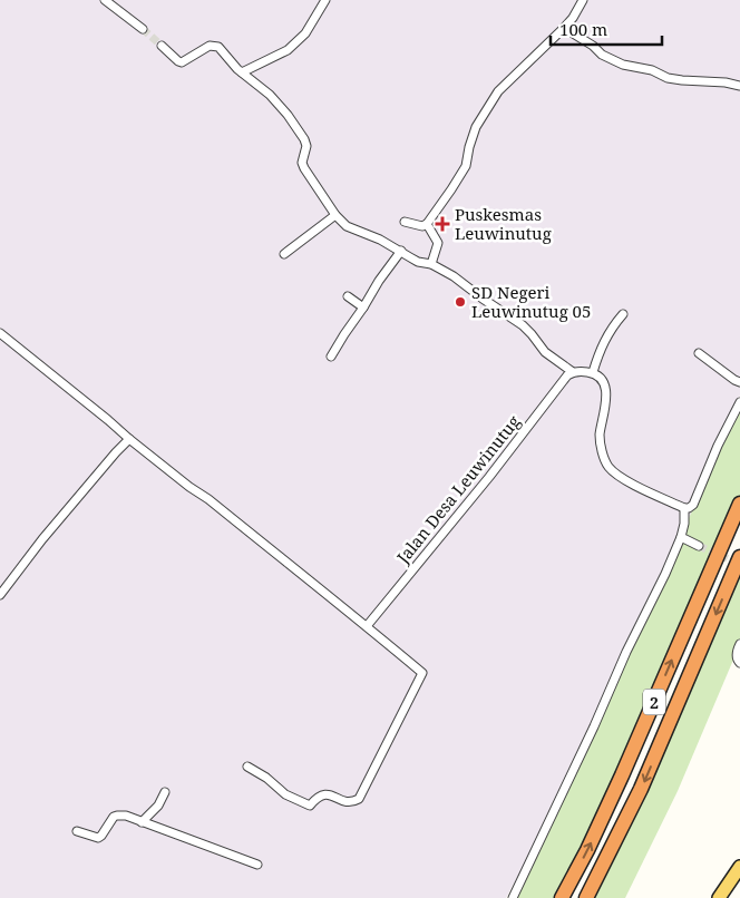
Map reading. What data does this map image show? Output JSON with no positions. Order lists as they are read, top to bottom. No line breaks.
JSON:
{"streets":{"highway":["2"],"street":["Jalan Desa Leuwinutug"]},"places":{"health":["Puskesmas Leuwinutug"],"other":["SD Negeri Leuwinutug 05"]},"scale_bar":"100 m"}
